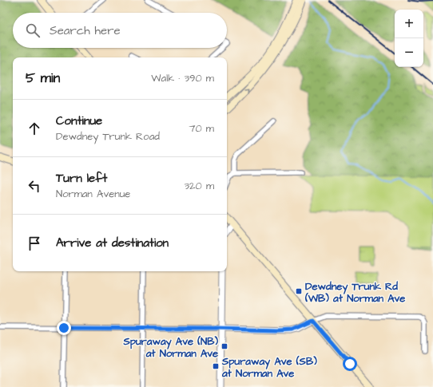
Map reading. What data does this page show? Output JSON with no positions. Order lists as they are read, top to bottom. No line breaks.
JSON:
{"places":{"transit":["Dewdney Trunk Rd (WB) at Norman Ave","Spuraway Ave (NB) at Norman Ave","Spuraway Ave (SB) at Norman Ave"]},"page":{"map_buttons":["+","−"],"search":"Search here","heading":["5 min","Walk · 390 m"],"list":[["Continue","Dewdney Trunk Road","70 m"],["Turn left","Norman Avenue","320 m"],"Arrive at destination"]}}
